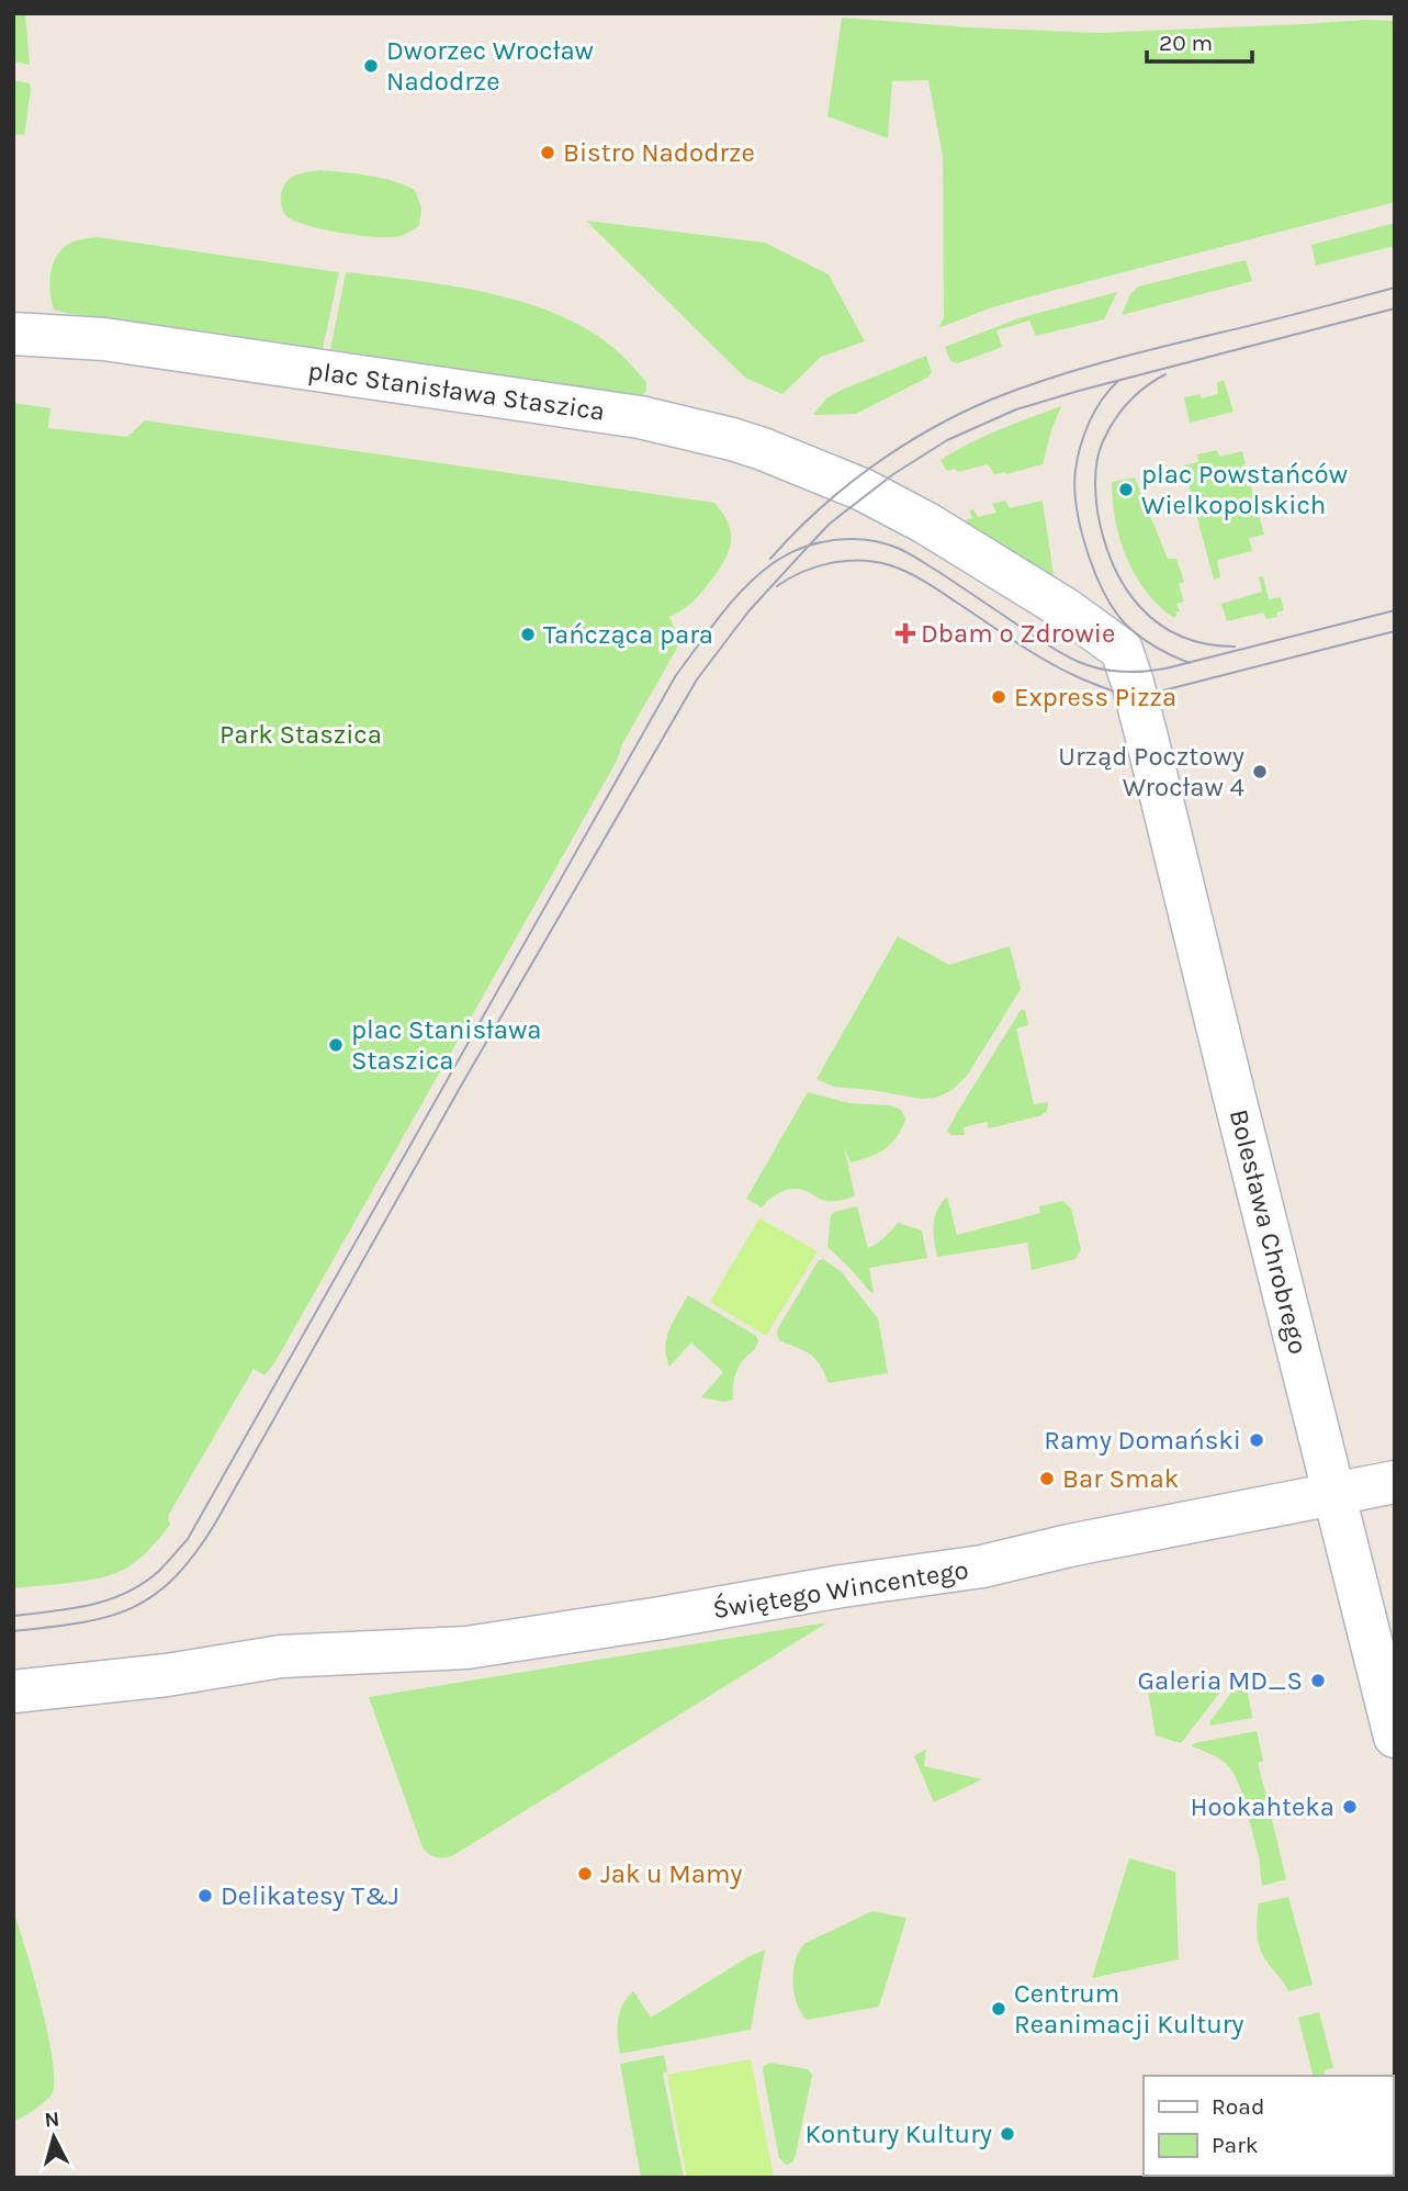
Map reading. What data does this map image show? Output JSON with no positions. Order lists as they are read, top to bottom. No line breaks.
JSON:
{"streets":{"street":["plac Stanisława Staszica","Bolesława Chrobrego","Świętego Wincentego"]},"crossings":[["plac Stanisława Staszica","Bolesława Chrobrego"],["Bolesława Chrobrego","Świętego Wincentego"]],"parks":["Park Staszica"],"places":{"other":["Dworzec Wrocław Nadodrze","Bistro Nadodrze","plac Powstańców Wielkopolskich","Tańcząca para","Express Pizza","Urząd Pocztowy Wrocław 4","plac Stanisława Staszica","Ramy Domański","Bar Smak","Galeria MD_S","Hookahteka","Jak u Mamy","Delikatesy T&J","Centrum Reanimacji Kultury","Kontury Kultury"],"health":["Dbam o Zdrowie"]},"legend":["Road","Park"],"scale_bar":"20 m","north":"top"}
